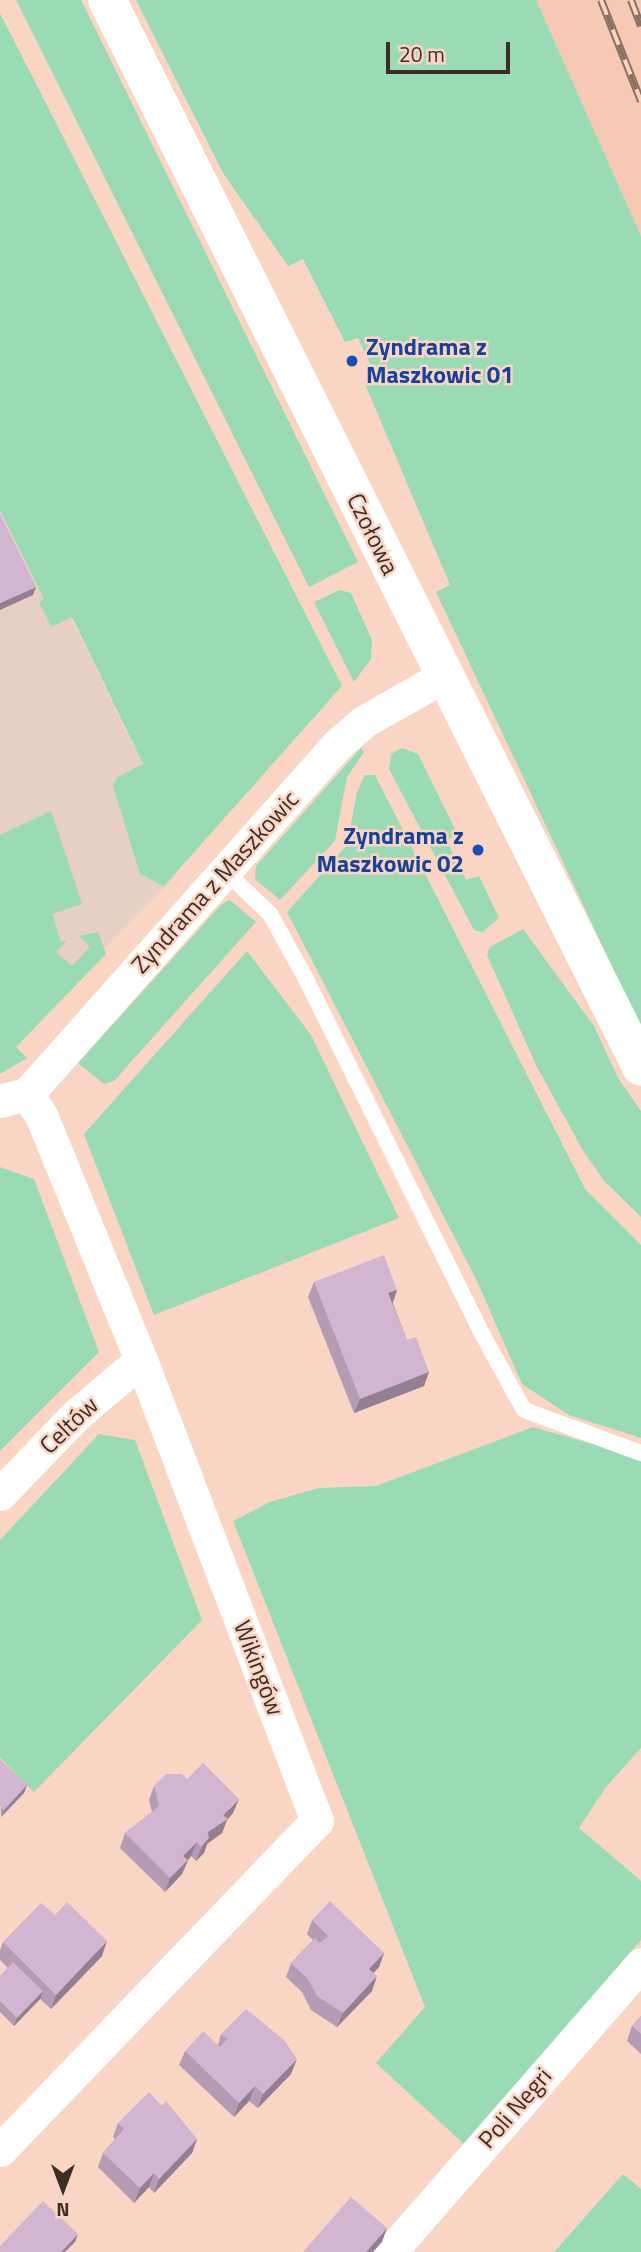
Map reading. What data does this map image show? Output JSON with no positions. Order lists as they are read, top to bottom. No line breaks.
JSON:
{"streets":{"street":["Czołowa","Zyndrama z Maszkowic","Celtów","Wikingów","Poli Negri"]},"crossings":[["Czołowa","Zyndrama z Maszkowic"],["Zyndrama z Maszkowic","Wikingów"],["Celtów","Wikingów"]],"places":["Zyndrama z Maszkowic 01","Zyndrama z Maszkowic 02"],"scale_bar":"20 m","north":"bottom"}
